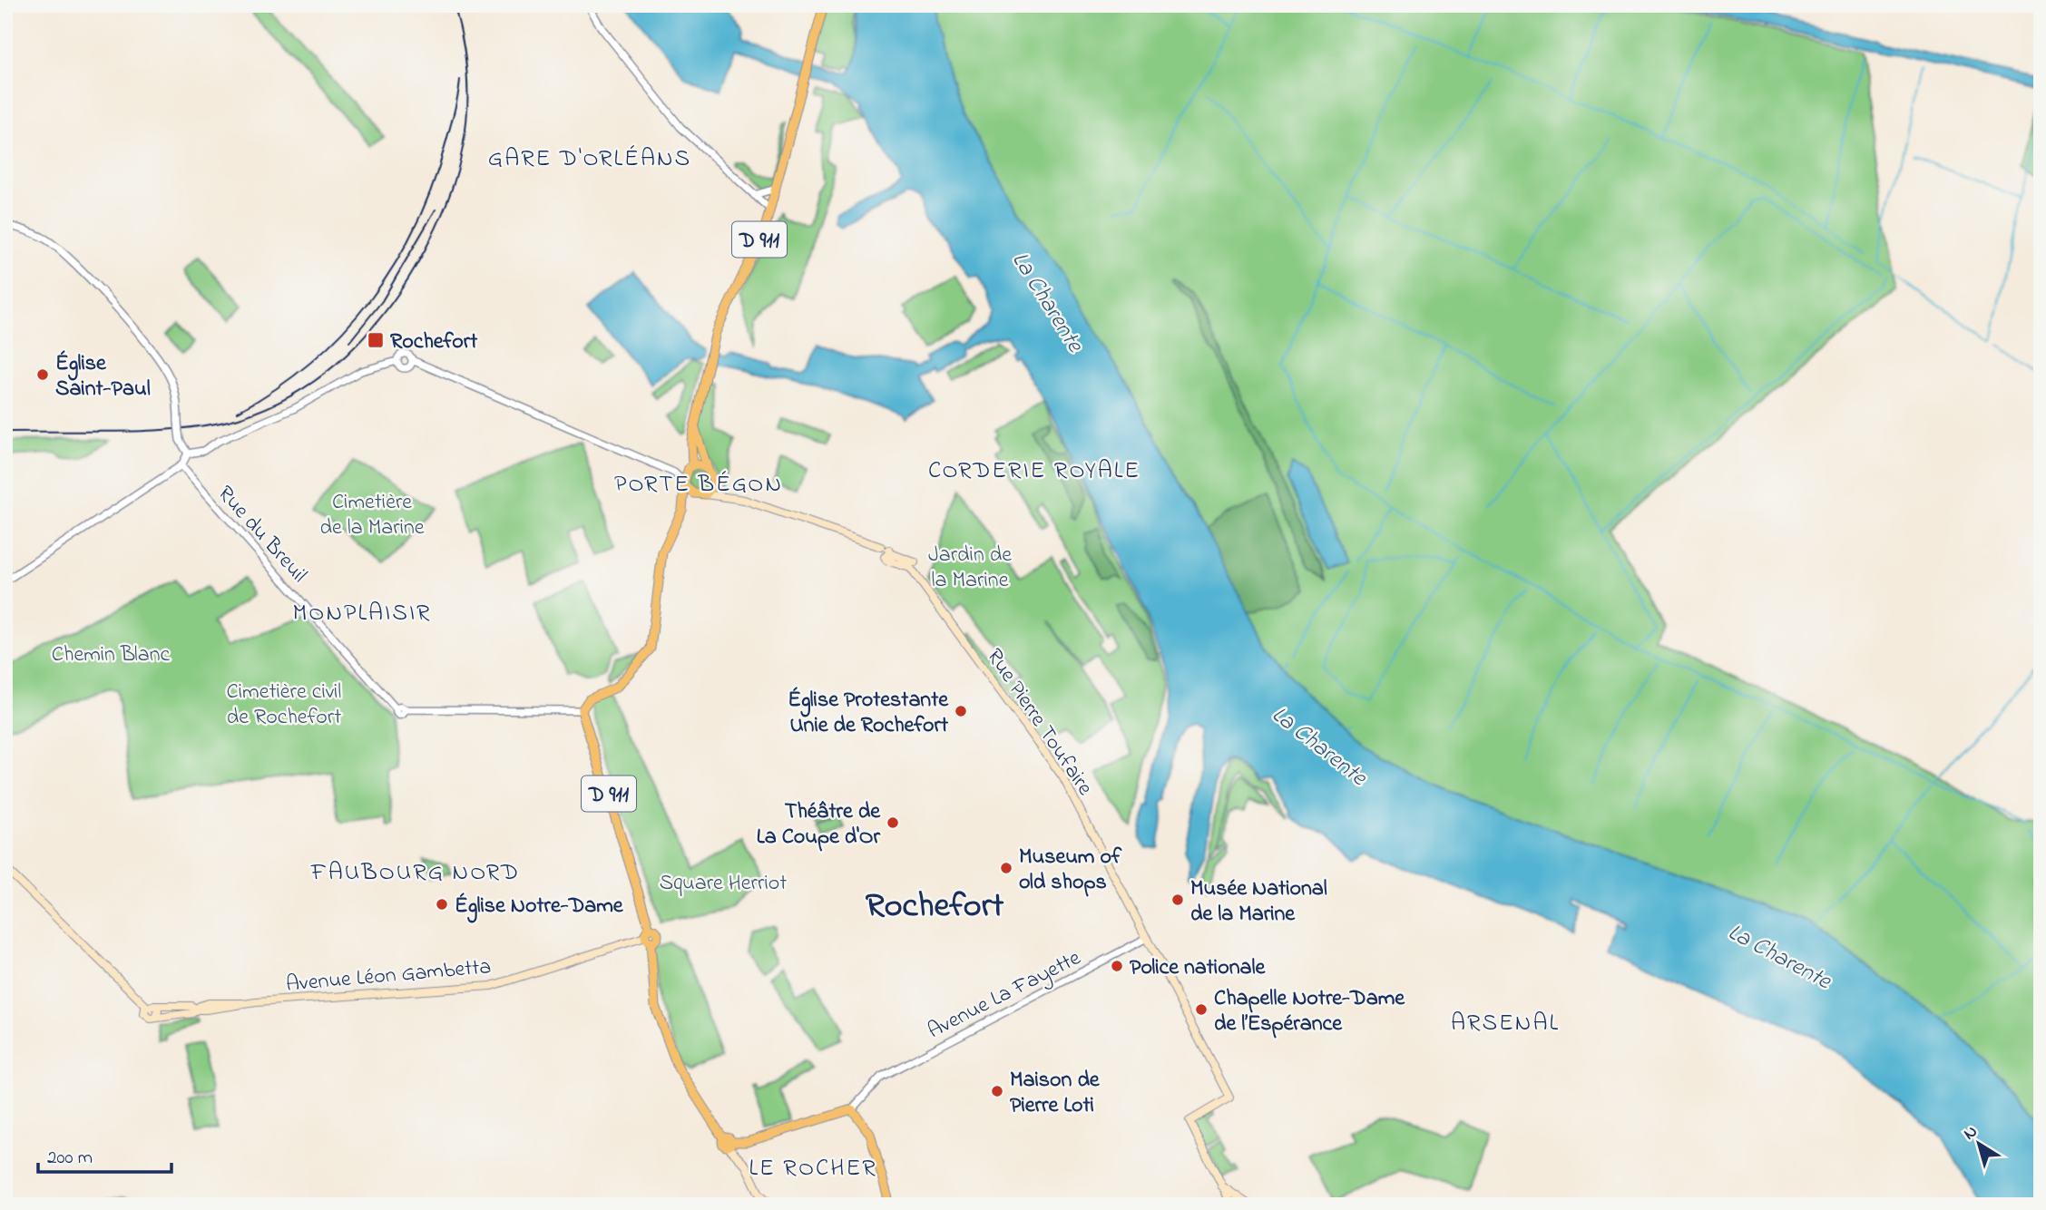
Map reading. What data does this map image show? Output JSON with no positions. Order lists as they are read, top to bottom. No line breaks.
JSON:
{"streets":{"main road":["D 911","Rue Pierre Toufaire","Avenue Léon Gambetta"],"street":["Rue du Breuil","Avenue La Fayette"]},"crossings":[["D 911","Rue du Breuil"],["D 911","Avenue Léon Gambetta"],["Rue Pierre Toufaire","Avenue La Fayette"]],"districts":["GARE D'ORLÉANS","CORDERIE ROYALE","PORTE BÉGON","MONPLAISIR","FAUBOURG NORD","Rochefort","ARSENAL","LE ROCHER"],"water":["La Charente"],"parks":["Cimetière de la Marine","Jardin de la Marine","Chemin Blanc","Cimetière civil de Rochefort","Square Herriot"],"places":{"transit":["Rochefort"],"other":["Église Saint-Paul","Église Protestante Unie de Rochefort","Théâtre de La Coupe d'Or","Museum of old shops","Musée National de la Marine","Église Notre-Dame","Police nationale","Chapelle Notre-Dame de l’Espérance","Maison de Pierre Loti"]},"scale_bar":"200 m","north":"top left"}
